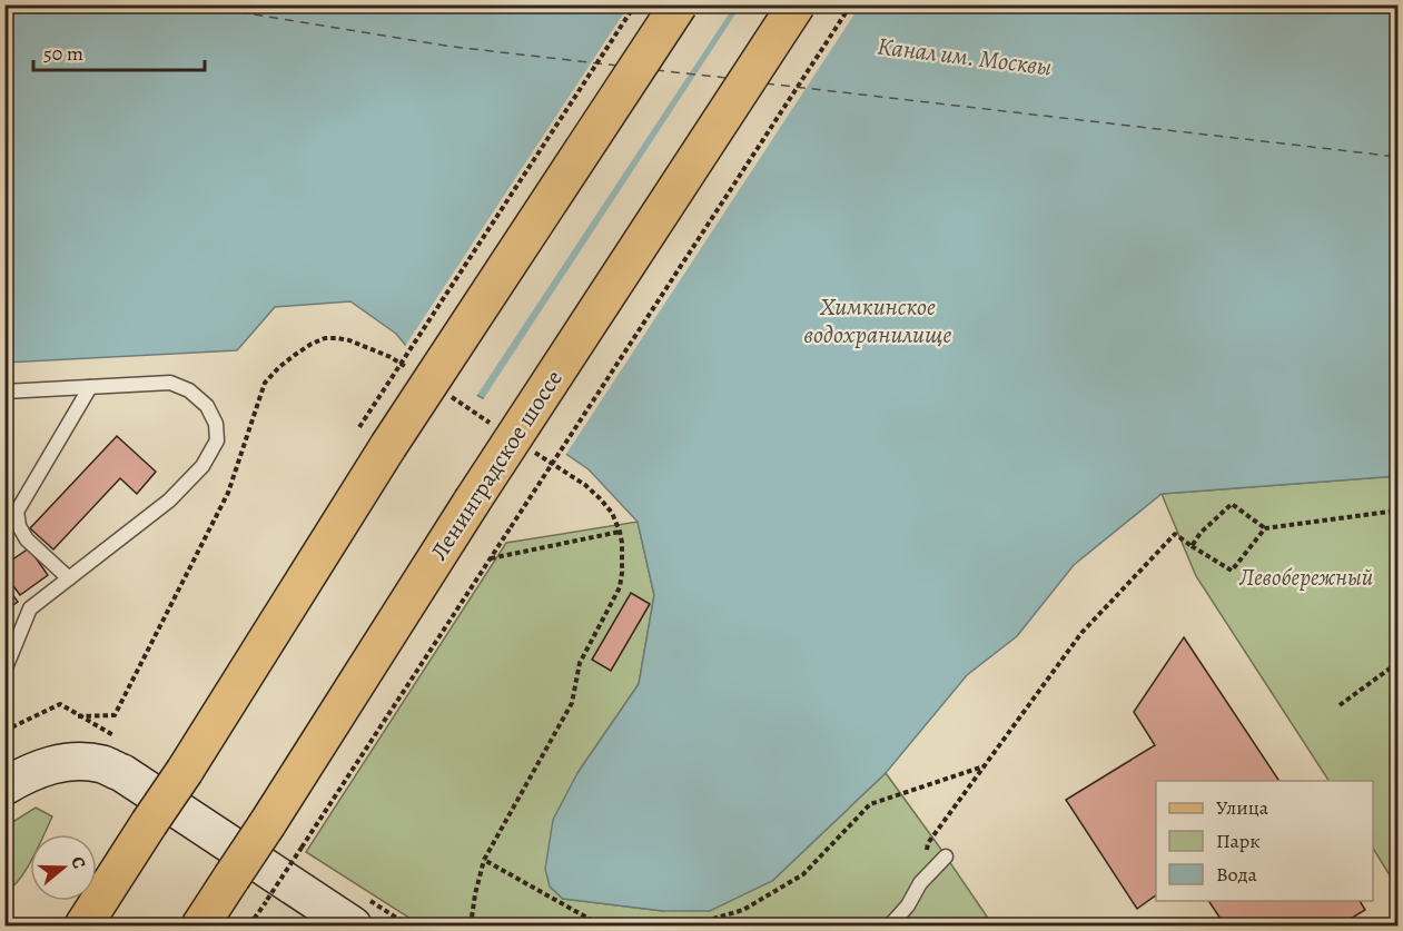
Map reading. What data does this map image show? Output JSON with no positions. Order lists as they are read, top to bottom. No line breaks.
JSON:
{"streets":{"main road":["Ленинградское шоссе"]},"water":["Канал им. Москвы","Химкинское водохранилище"],"parks":["Левобережный"],"legend":["Улица","Парк","Вода"],"scale_bar":"50 m","north":"right"}
